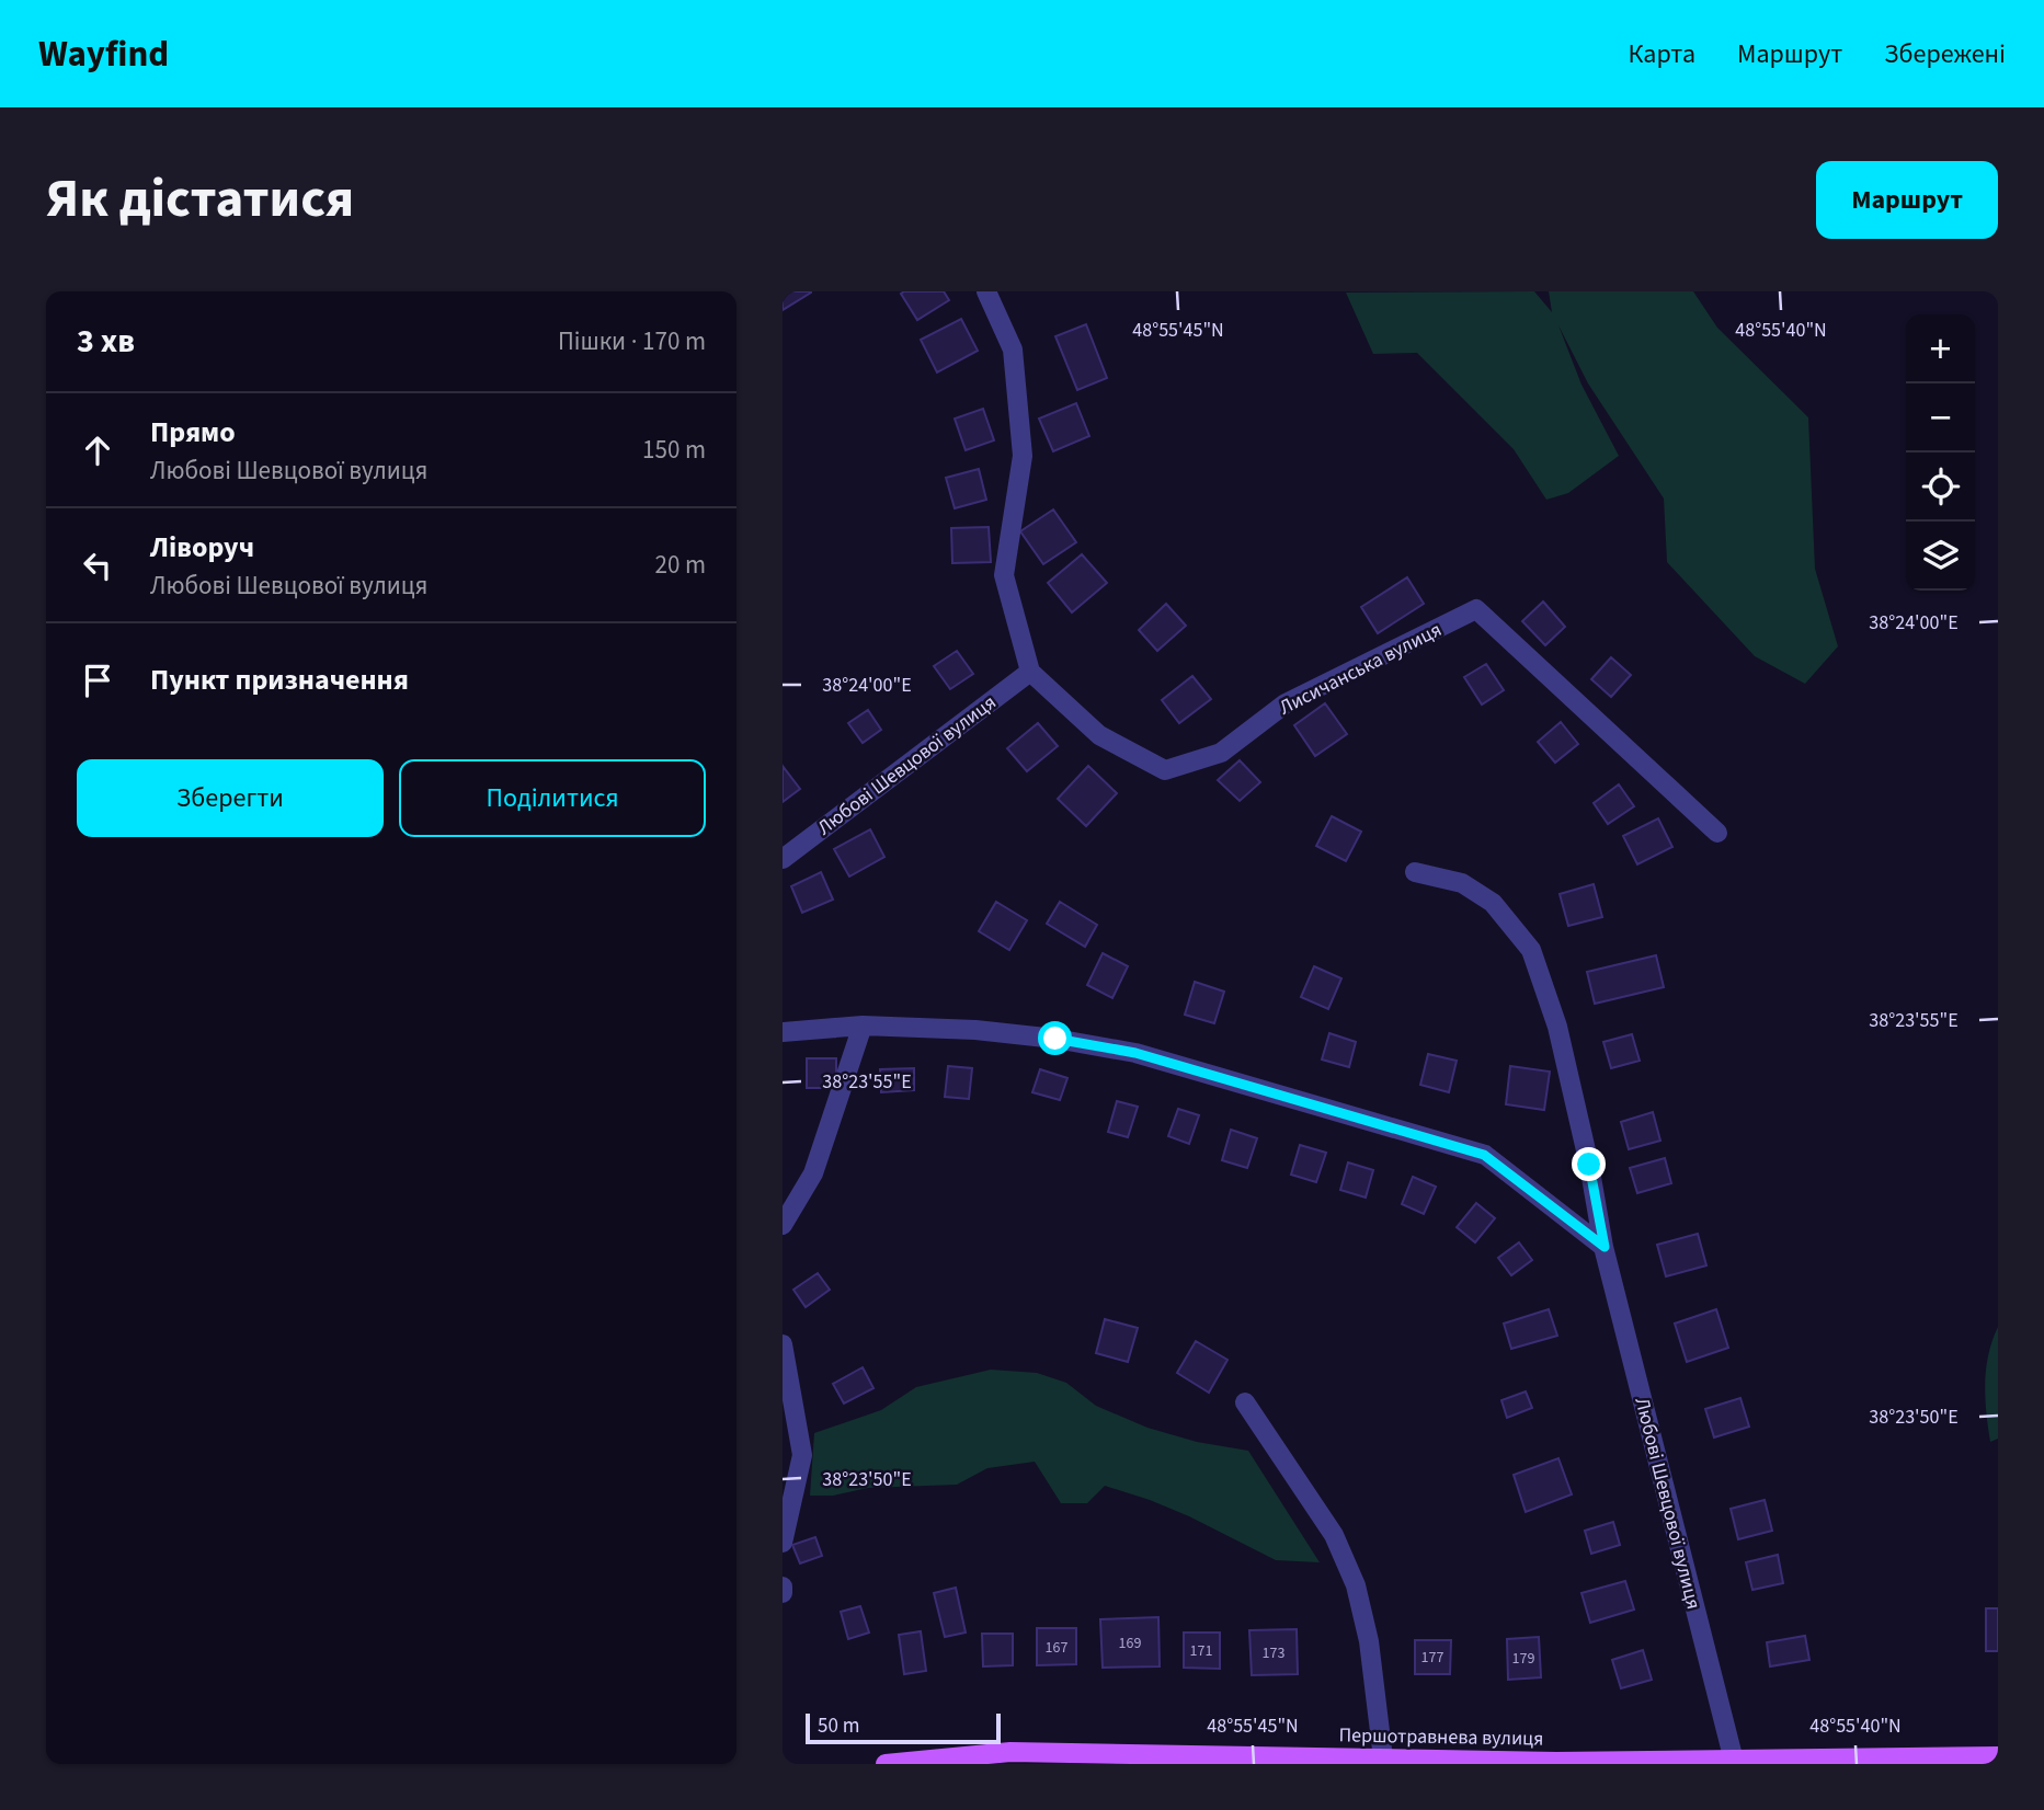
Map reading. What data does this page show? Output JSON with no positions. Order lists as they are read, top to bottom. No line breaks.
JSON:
{"streets":{"main road":["Першотравнева вулиця"],"street":["Лисичанська вулиця","Любові Шевцової вулиця"]},"crossings":[["Лисичанська вулиця","Любові Шевцової вулиця"],["Любові Шевцової вулиця","Першотравнева вулиця"]],"house_numbers":["169","167","171","173","177","179"],"scale_bar":"50 m","page":{"header":"Wayfind","nav":["Карта","Маршрут","Збережені"],"title":"Як дістатися","buttons":["Маршрут",["Зберегти","Поділитися"]],"heading":["3 хв","Пішки · 170 m"],"map_buttons":["+","−"],"list":[["Прямо","Любові Шевцової вулиця","150 m"],["Ліворуч","Любові Шевцової вулиця","20 m"],"Пункт призначення"],"scale":"50 m"},"coordinates":["48°55'45\"N","48°55'40\"N","38°24'00\"E","38°23'55\"E","38°23'50\"E"]}
